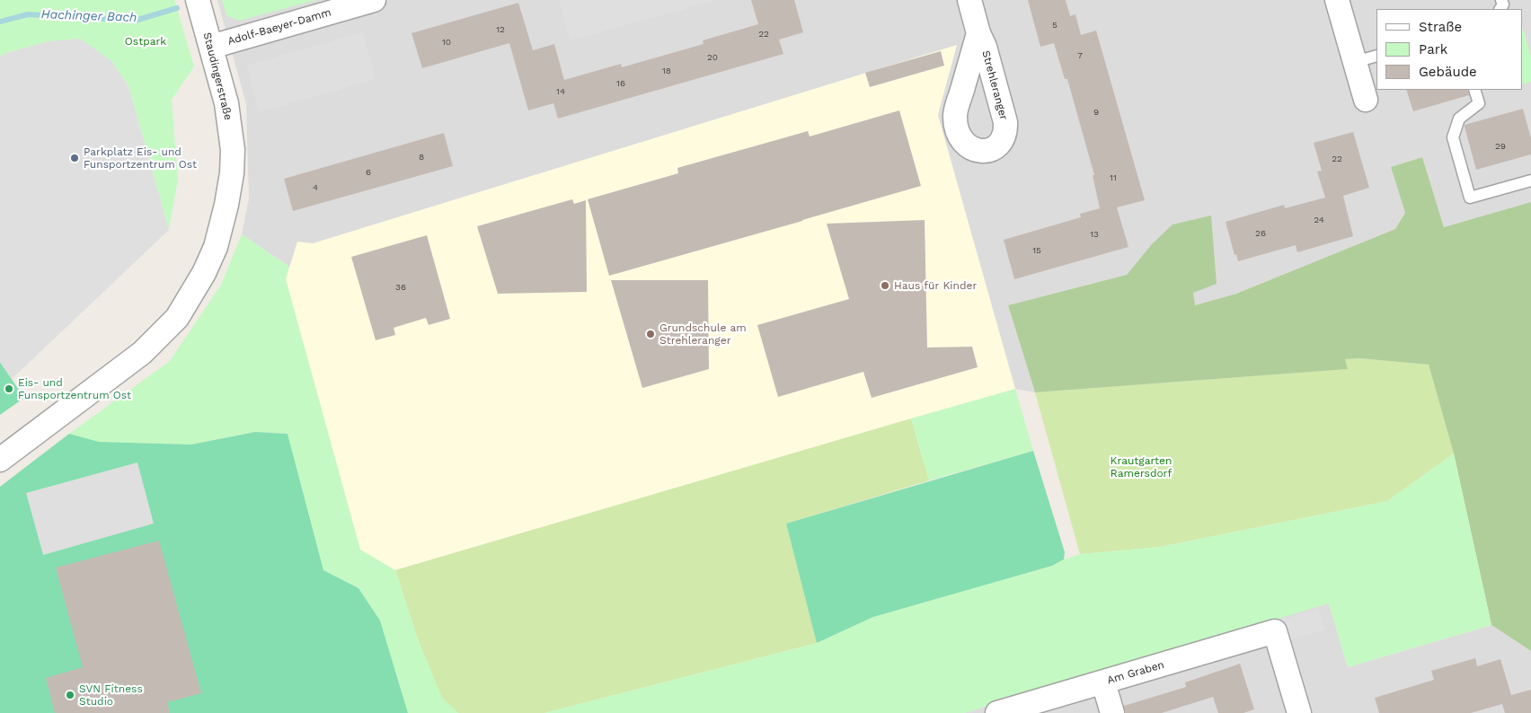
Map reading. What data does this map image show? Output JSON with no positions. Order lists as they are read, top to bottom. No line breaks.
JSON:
{"streets":{"street":["Adolf-Baeyer-Damm","Staudingerstraße","Am Graben"]},"crossings":[["Adolf-Baeyer-Damm","Staudingerstraße"]],"water":["Hachinger Bach"],"parks":["Ostpark","Krautgarten Ramersdorf"],"places":["Parkplatz Eis- und Funsportzentrum Ost","Haus für Kinder","Grundschule am Strehleranger","Eis- und Funsportzentrum Ost","SVN Fitness Studio"],"house_numbers":["5","12","22","10","7","20","18","16","14","9","29","8","22","6","11","4","24","26","13","15","36"],"legend":["Straße","Park","Gebäude"]}
